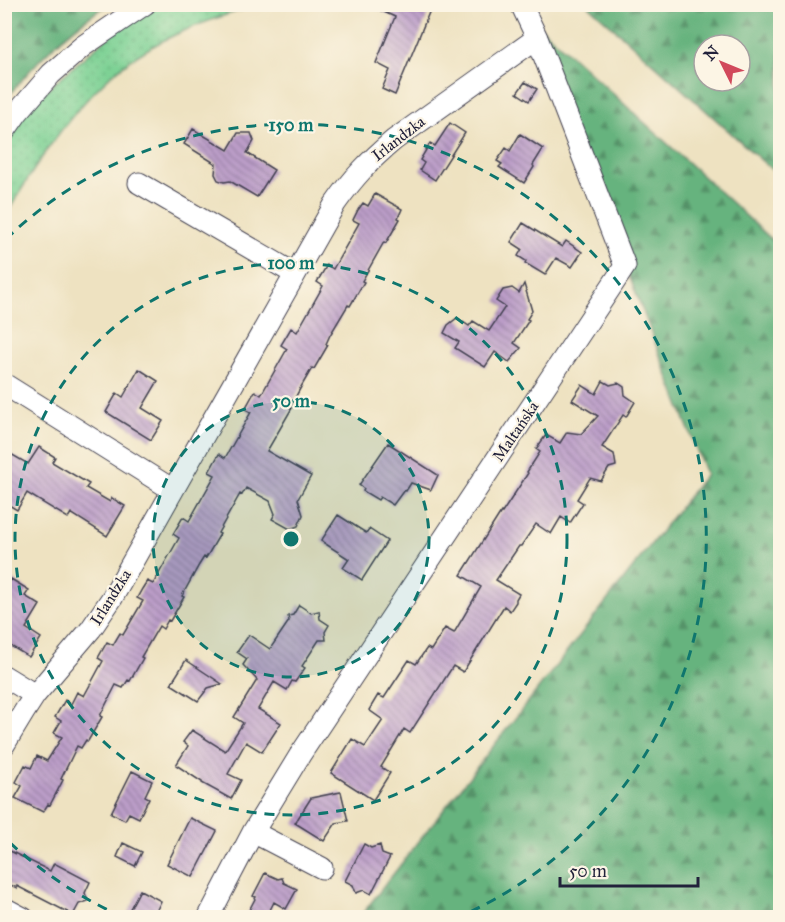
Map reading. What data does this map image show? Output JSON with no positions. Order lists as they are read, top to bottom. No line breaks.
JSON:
{"streets":{"street":["Irlandzka","Maltańska"]},"crossings":[["Irlandzka","Maltańska"]],"scale_bar":"50 m","north":"top left","rings":["150 m","100 m","50 m"]}
